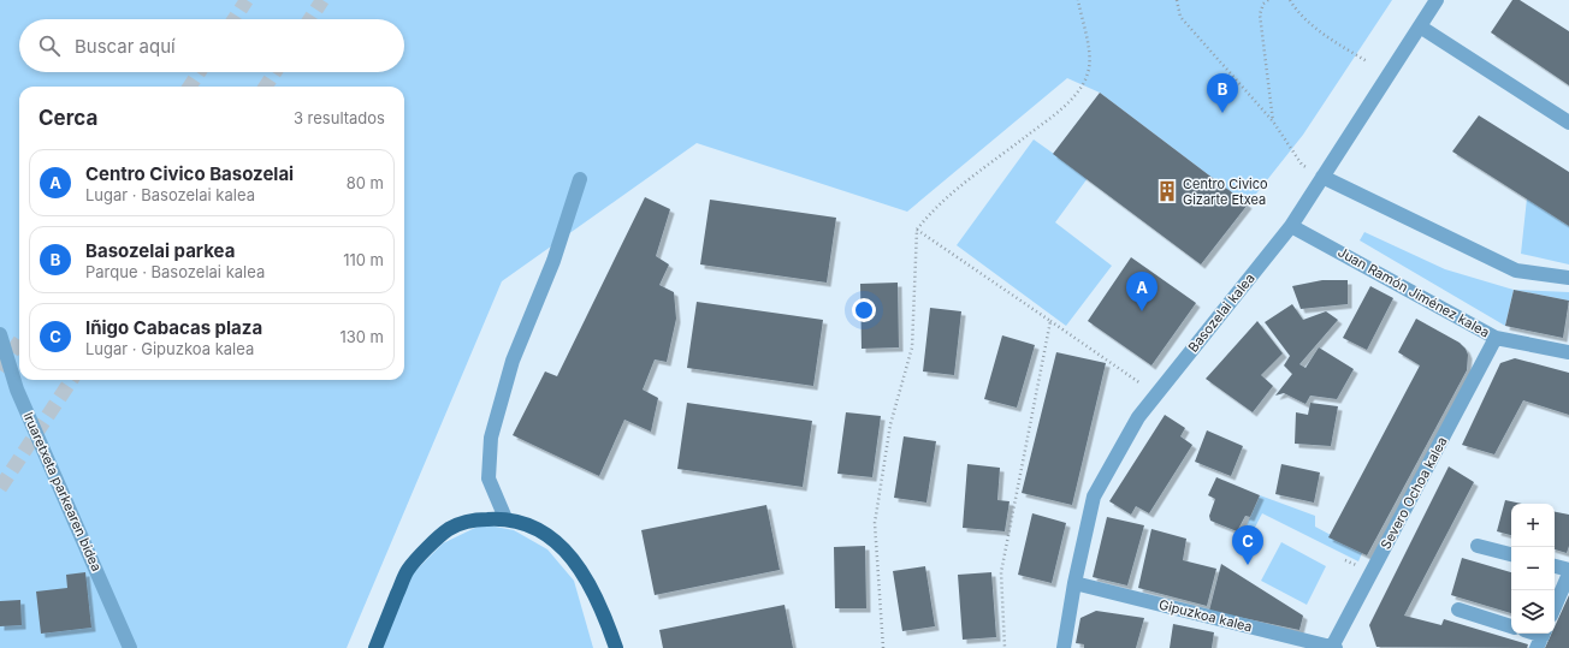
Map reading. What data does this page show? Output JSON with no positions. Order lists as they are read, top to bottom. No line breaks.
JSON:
{"streets":{"street":["Juan Ramón Jiménez kalea","Basozelai kalea","Iruaretxeta parkearen bidea","Severo Ochoa kalea","Gipuzkoa kalea"]},"crossings":[["Juan Ramón Jiménez kalea","Basozelai kalea"],["Juan Ramón Jiménez kalea","Severo Ochoa kalea"],["Basozelai kalea","Gipuzkoa kalea"],["Severo Ochoa kalea","Gipuzkoa kalea"]],"places":{"building":["Centro Civico Gizarte Etxea"]},"page":{"search":"Buscar aquí","pins":["B","A","C"],"heading":["Cerca","3 resultados"],"list":[{"mark":"A","name":"Centro Civico Basozelai","note":"Lugar · Basozelai kalea","value":"80 m"},{"mark":"B","name":"Basozelai parkea","note":"Parque · Basozelai kalea","value":"110 m"},{"mark":"C","name":"Iñigo Cabacas plaza","note":"Lugar · Gipuzkoa kalea","value":"130 m"}],"map_buttons":["+","−"]}}
